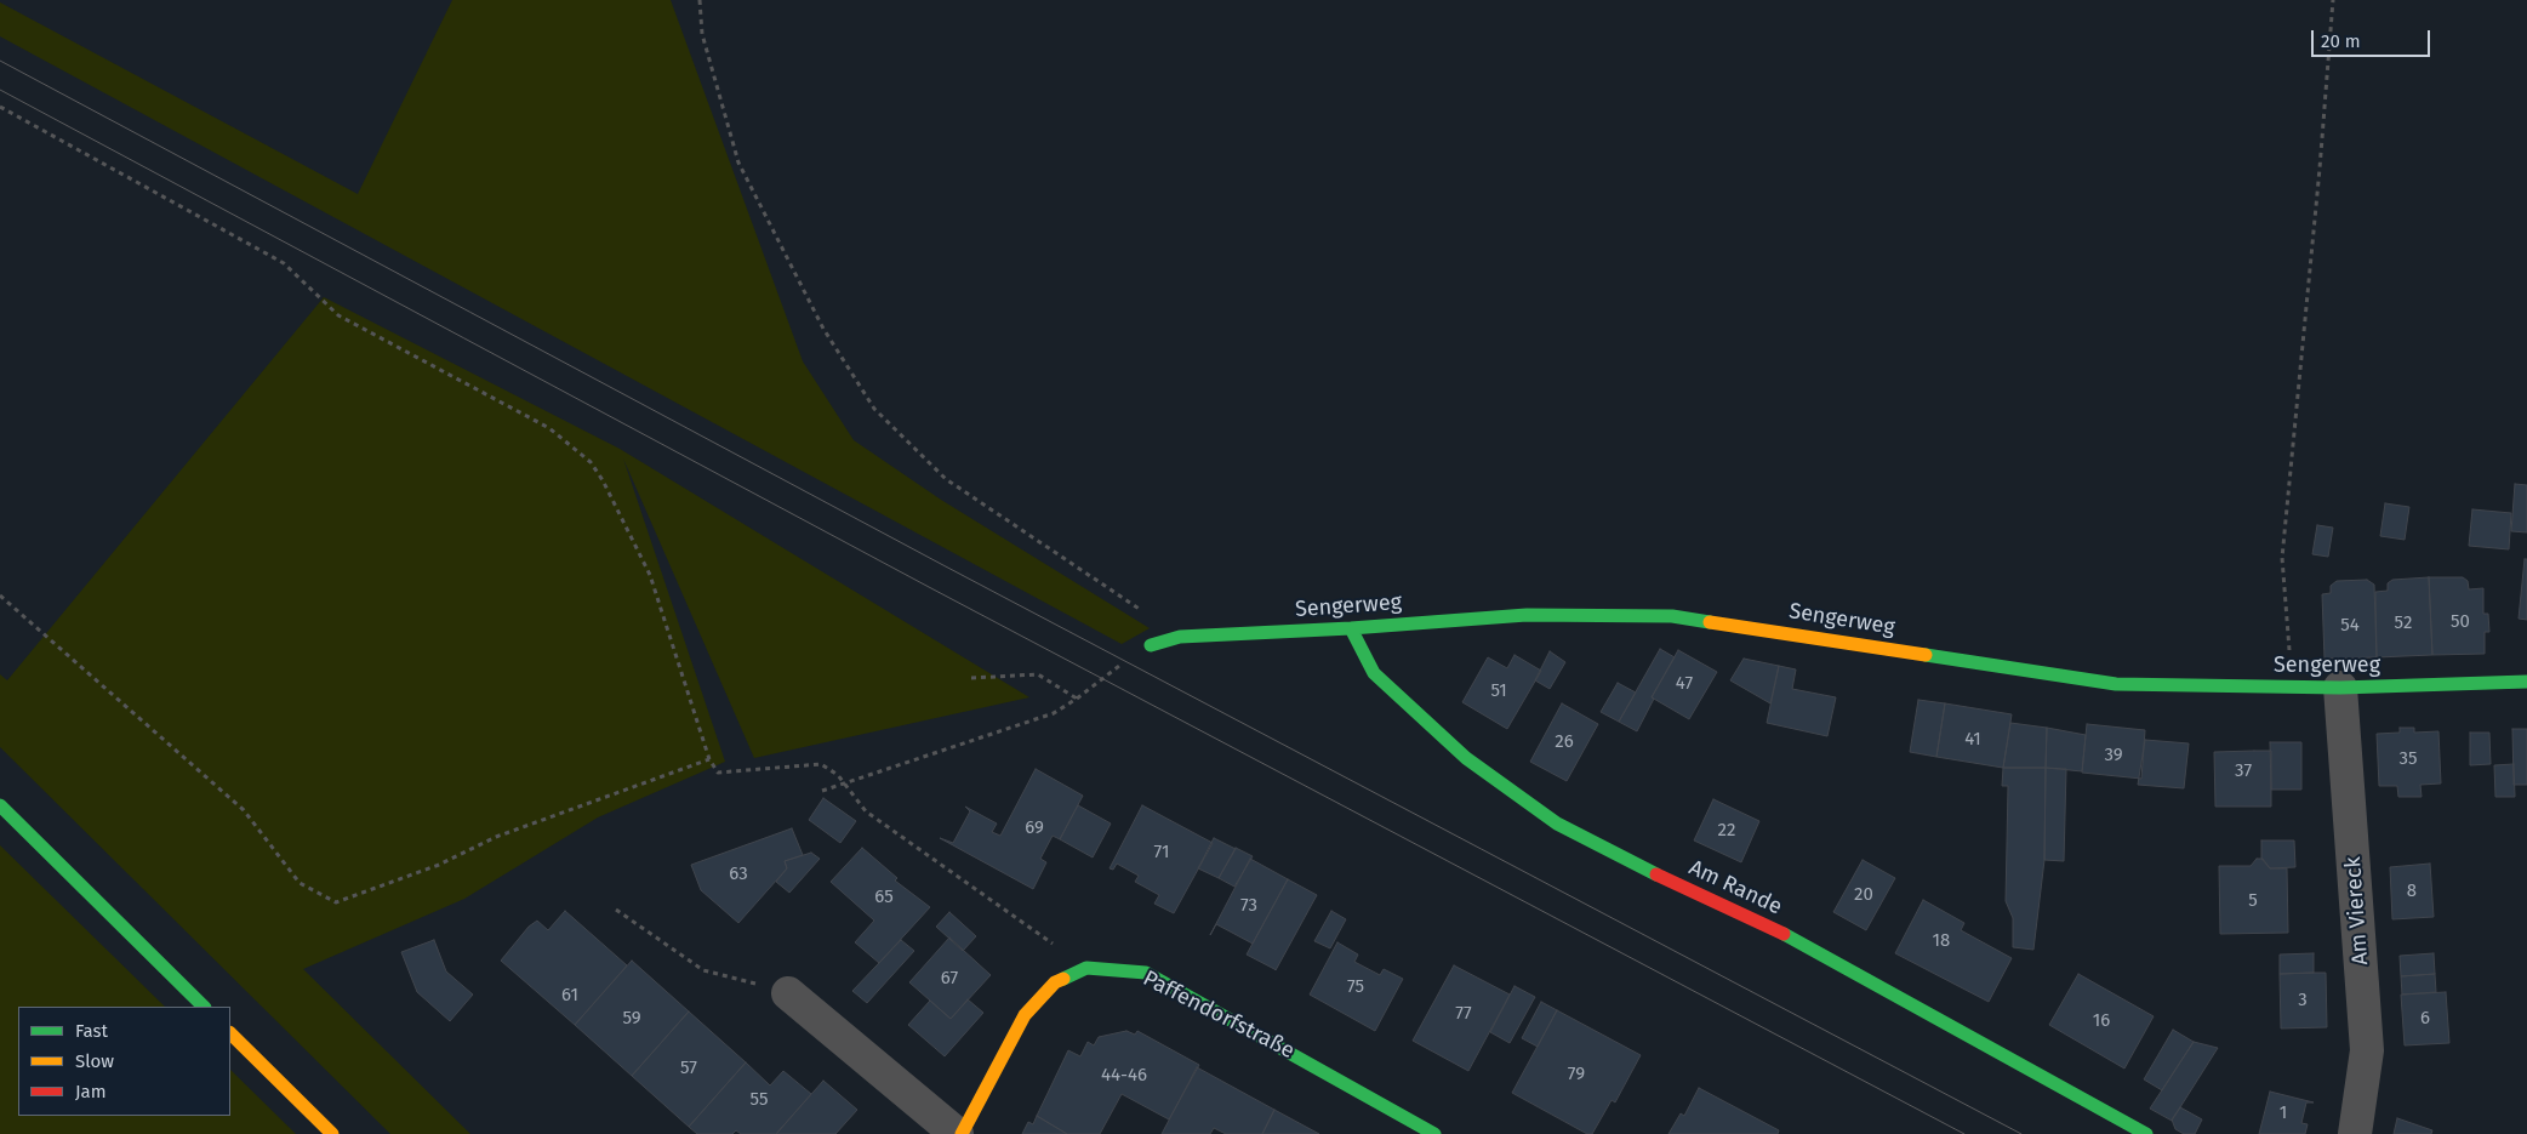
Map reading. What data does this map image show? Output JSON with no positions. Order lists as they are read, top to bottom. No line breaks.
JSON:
{"streets":{"main road":["Sengerweg","Am Rande","Paffendorfstraße"],"street":["Am Viereck"]},"crossings":[["Sengerweg","Am Rande"],["Sengerweg","Am Viereck"]],"house_numbers":["50","52","54","47","51","41","26","39","35","37","69","22","71","63","8","20","65","5","73","18","67","75","61","3","77","59","6","16","57","79","44-46","55","1"],"legend":["Fast","Slow","Jam"],"scale_bar":"20 m"}
